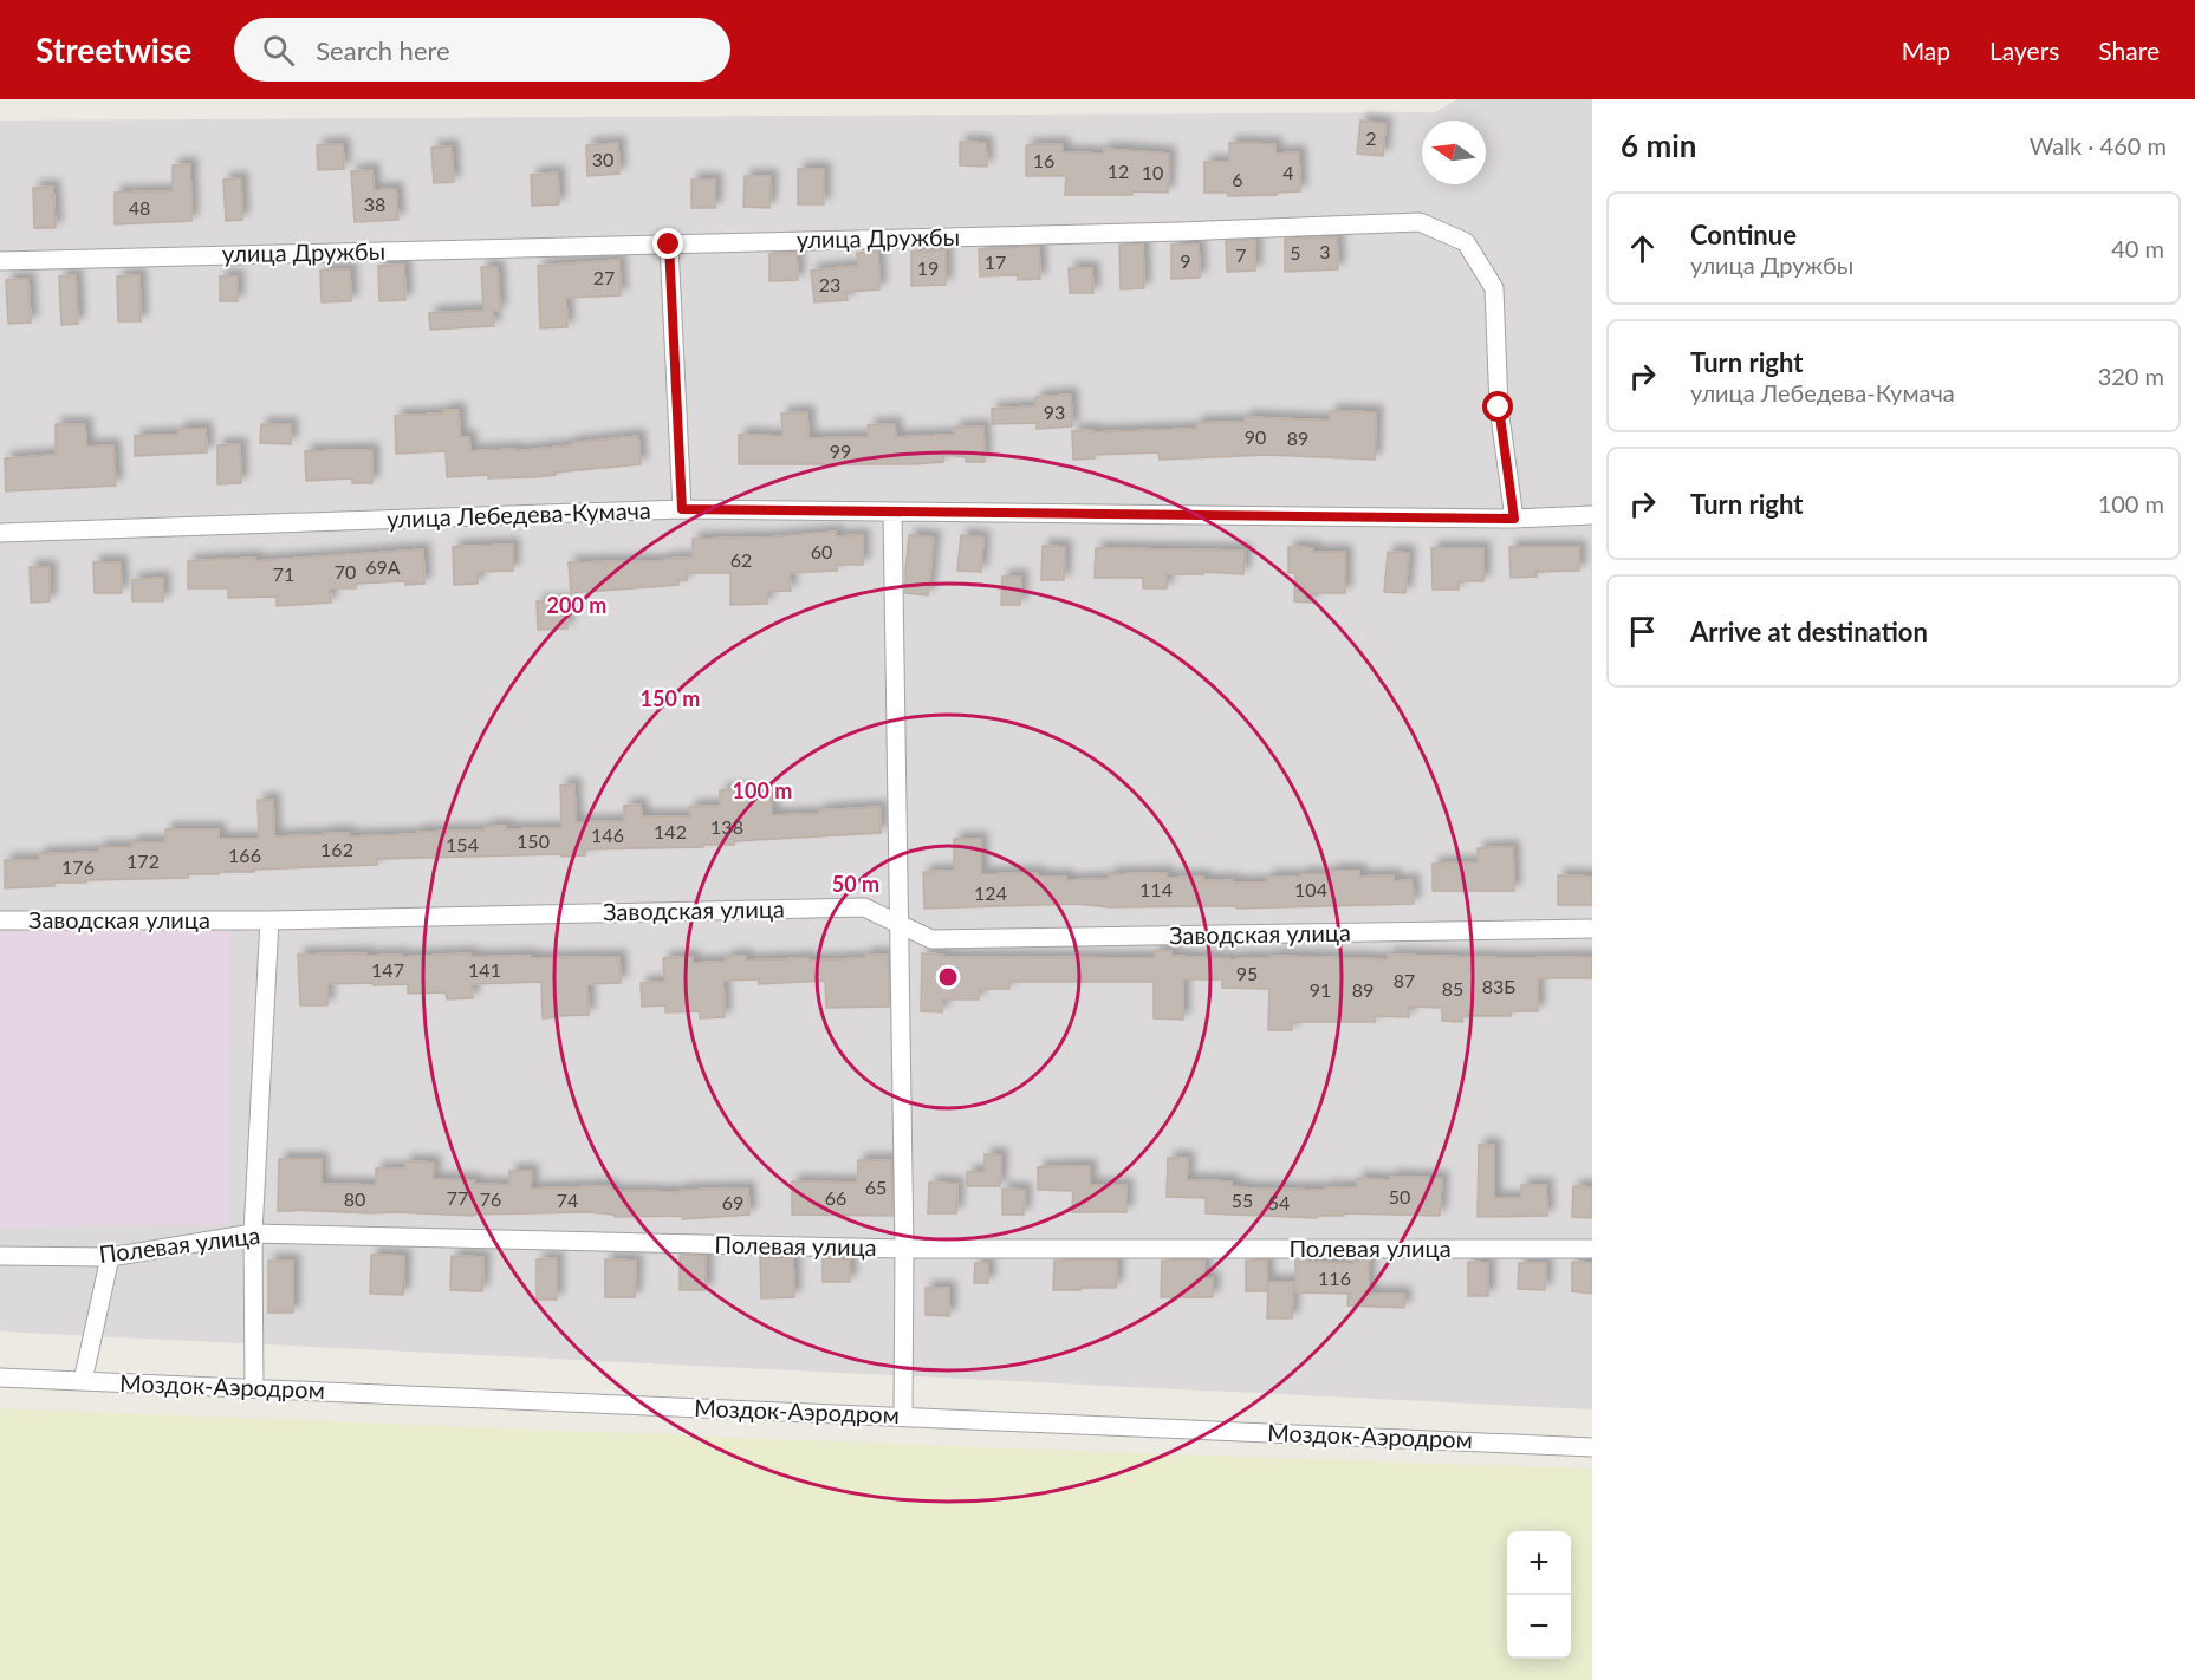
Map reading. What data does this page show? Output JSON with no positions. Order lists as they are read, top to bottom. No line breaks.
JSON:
{"streets":{"street":["улица Дружбы","улица Лебедева-Кумача","Заводская улица","Полевая улица","Моздок-Аэродром"]},"crossings":[["улица Дружбы","улица Лебедева-Кумача"]],"house_numbers":["2","30","16","12","10","4","6","38","48","3","5","7","9","17","19","27","23","93","90","89","99","60","62","69А","70","71","138","142","146","150","154","162","166","172","176","114","104","124","147","141","95","87","83Б","85","91","89","65","50","77","66","80","76","74","55","69","54","116"],"north":"left","page":{"header":"Streetwise","search":"Search here","nav":["Map","Layers","Share"],"heading":["6 min","Walk · 460 m"],"list":[["Continue","улица Дружбы","40 m"],["Turn right","улица Лебедева-Кумача","320 m"],["Turn right","100 m"],"Arrive at destination"],"map_buttons":["+","−"]},"rings":["200 m","150 m","100 m","50 m"]}
